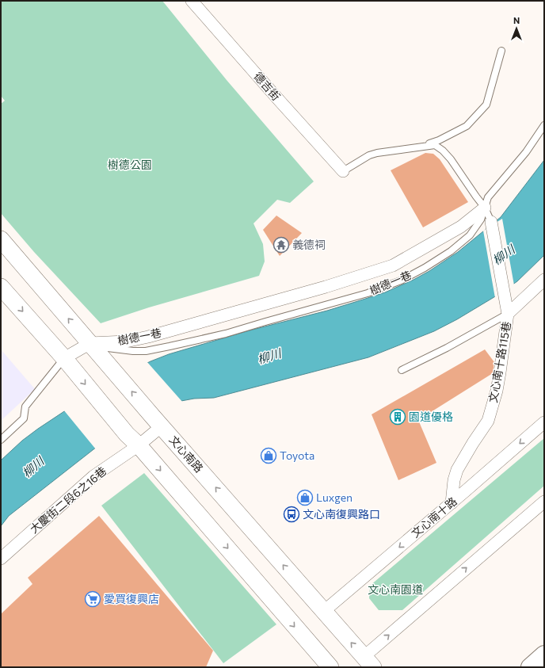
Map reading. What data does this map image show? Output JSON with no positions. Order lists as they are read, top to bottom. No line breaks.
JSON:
{"streets":{"main road":["文心南路"],"street":["德吉街","樹德一巷","文心南十路115巷","大慶街二段6之16巷","文心南十路"]},"crossings":[["樹德一巷","文心南路"],["文心南十路115巷","文心南十路"],["文心南路","大慶街二段6之16巷"],["文心南路","文心南十路"]],"water":["柳川"],"parks":["樹德公園","文心南園道"],"places":{"temple":["義德祠"],"building":["園道優格"],"shop":["Toyota","Luxgen"],"bus stop":["文心南復興路口"],"supermarket":["愛買復興店"]},"north":"top"}
